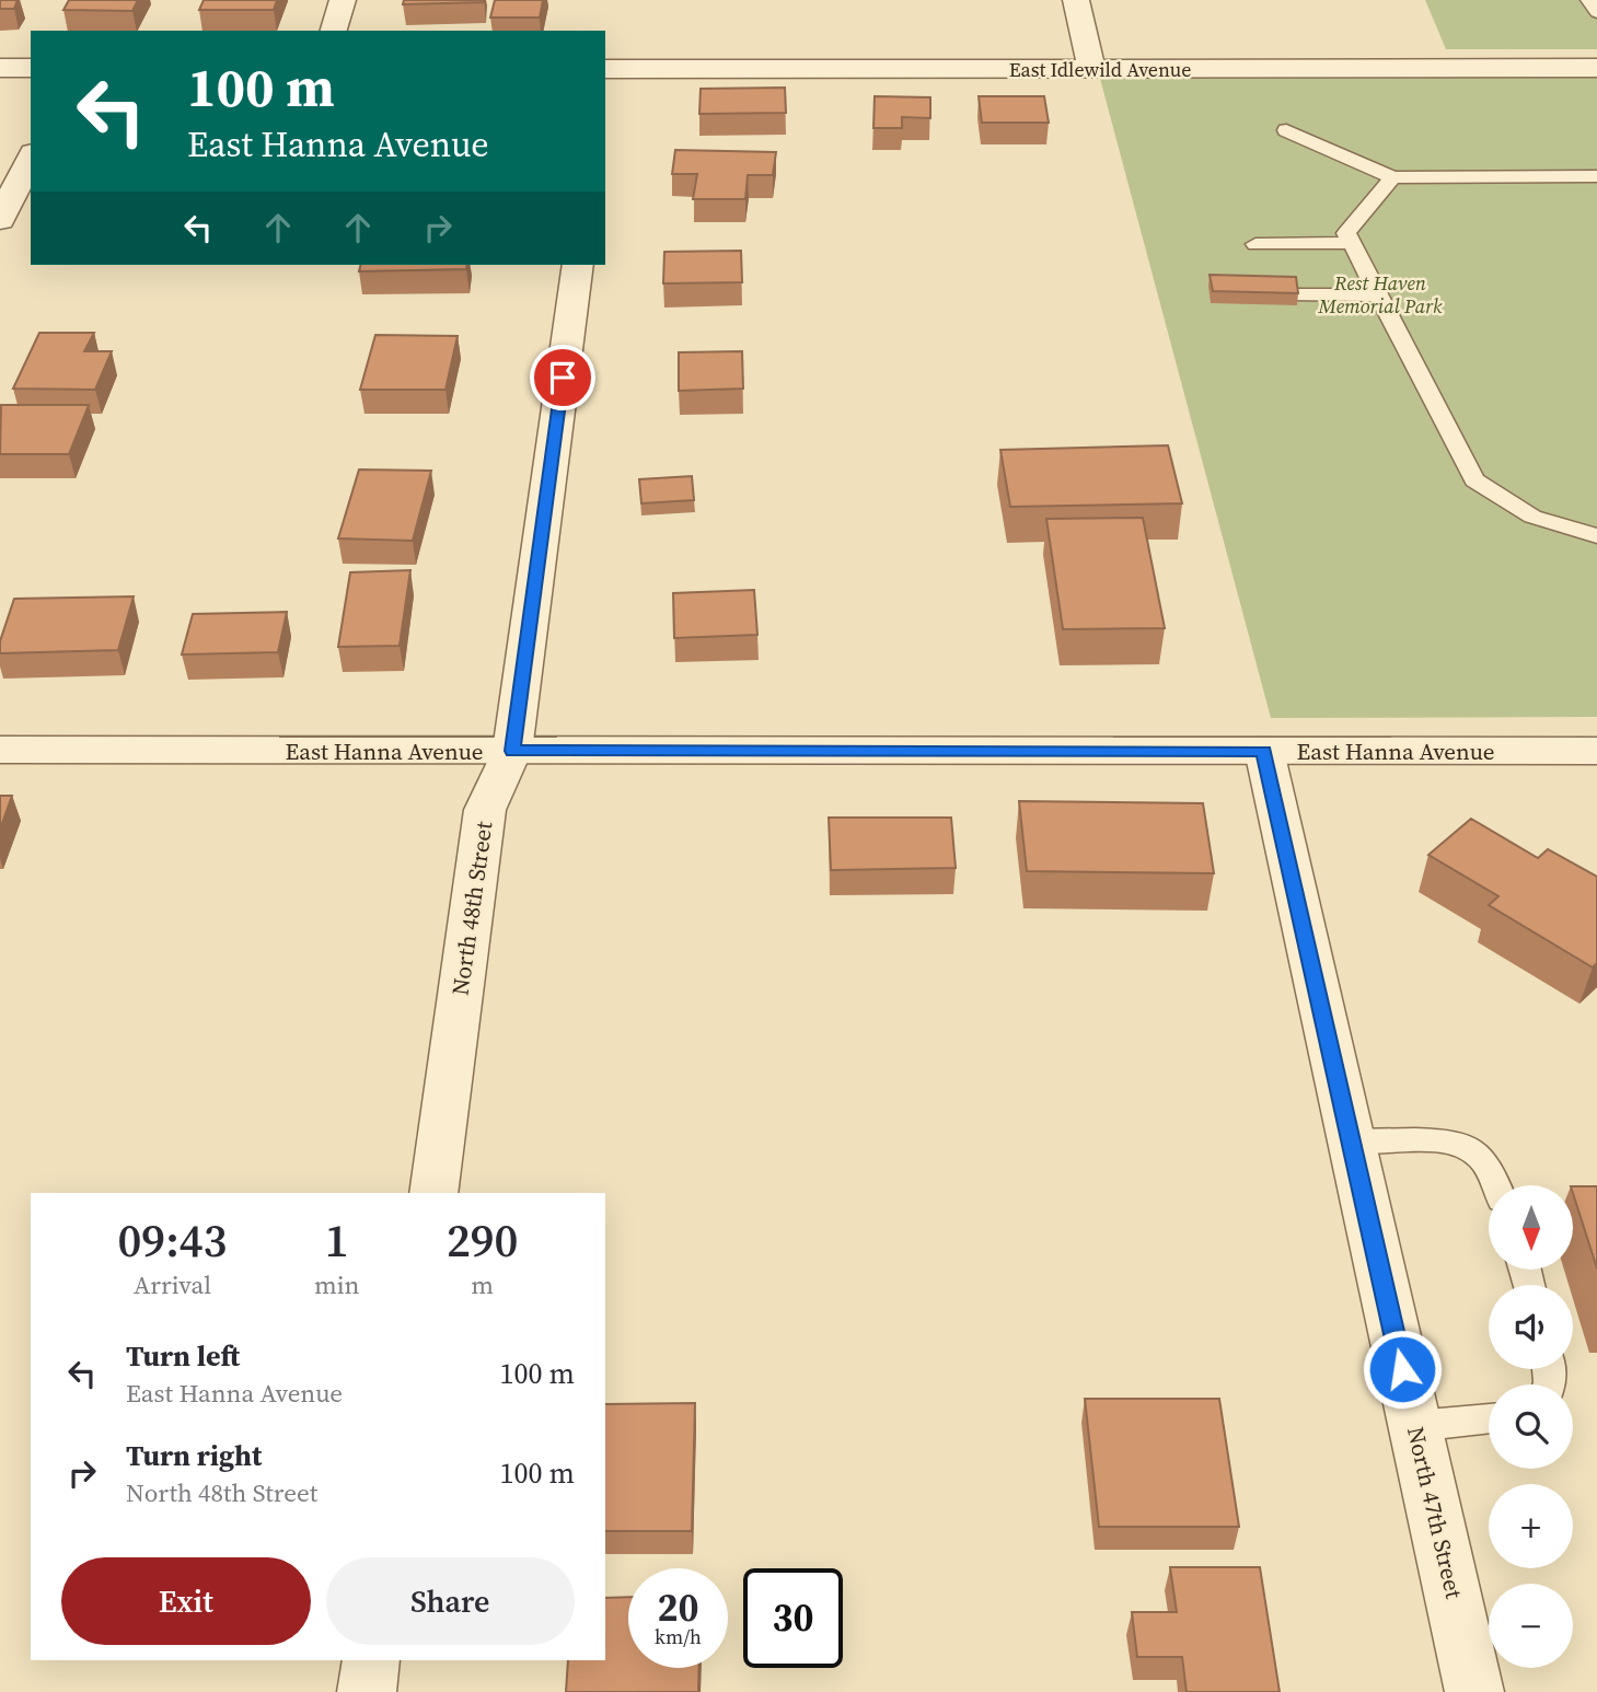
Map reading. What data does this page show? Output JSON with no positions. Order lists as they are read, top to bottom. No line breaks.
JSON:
{"streets":{"street":["East Idlewild Avenue","East Hanna Avenue","North 48th Street","North 47th Street"]},"crossings":[["East Hanna Avenue","North 48th Street"],["East Hanna Avenue","North 47th Street"]],"parks":["Rest Haven Memorial Park"],"north":"bottom","page":{"turn":["100 m","East Hanna Avenue"],"map_buttons":["+","−"],"eta":["09:43","Arrival","1","min","290","m"],"list":[{"name":"Turn left","note":"East Hanna Avenue","value":"100 m"},{"name":"Turn right","note":"North 48th Street","value":"100 m"}],"buttons":["Exit","Share"],"speed":"20 km/h","limit":"30"}}
